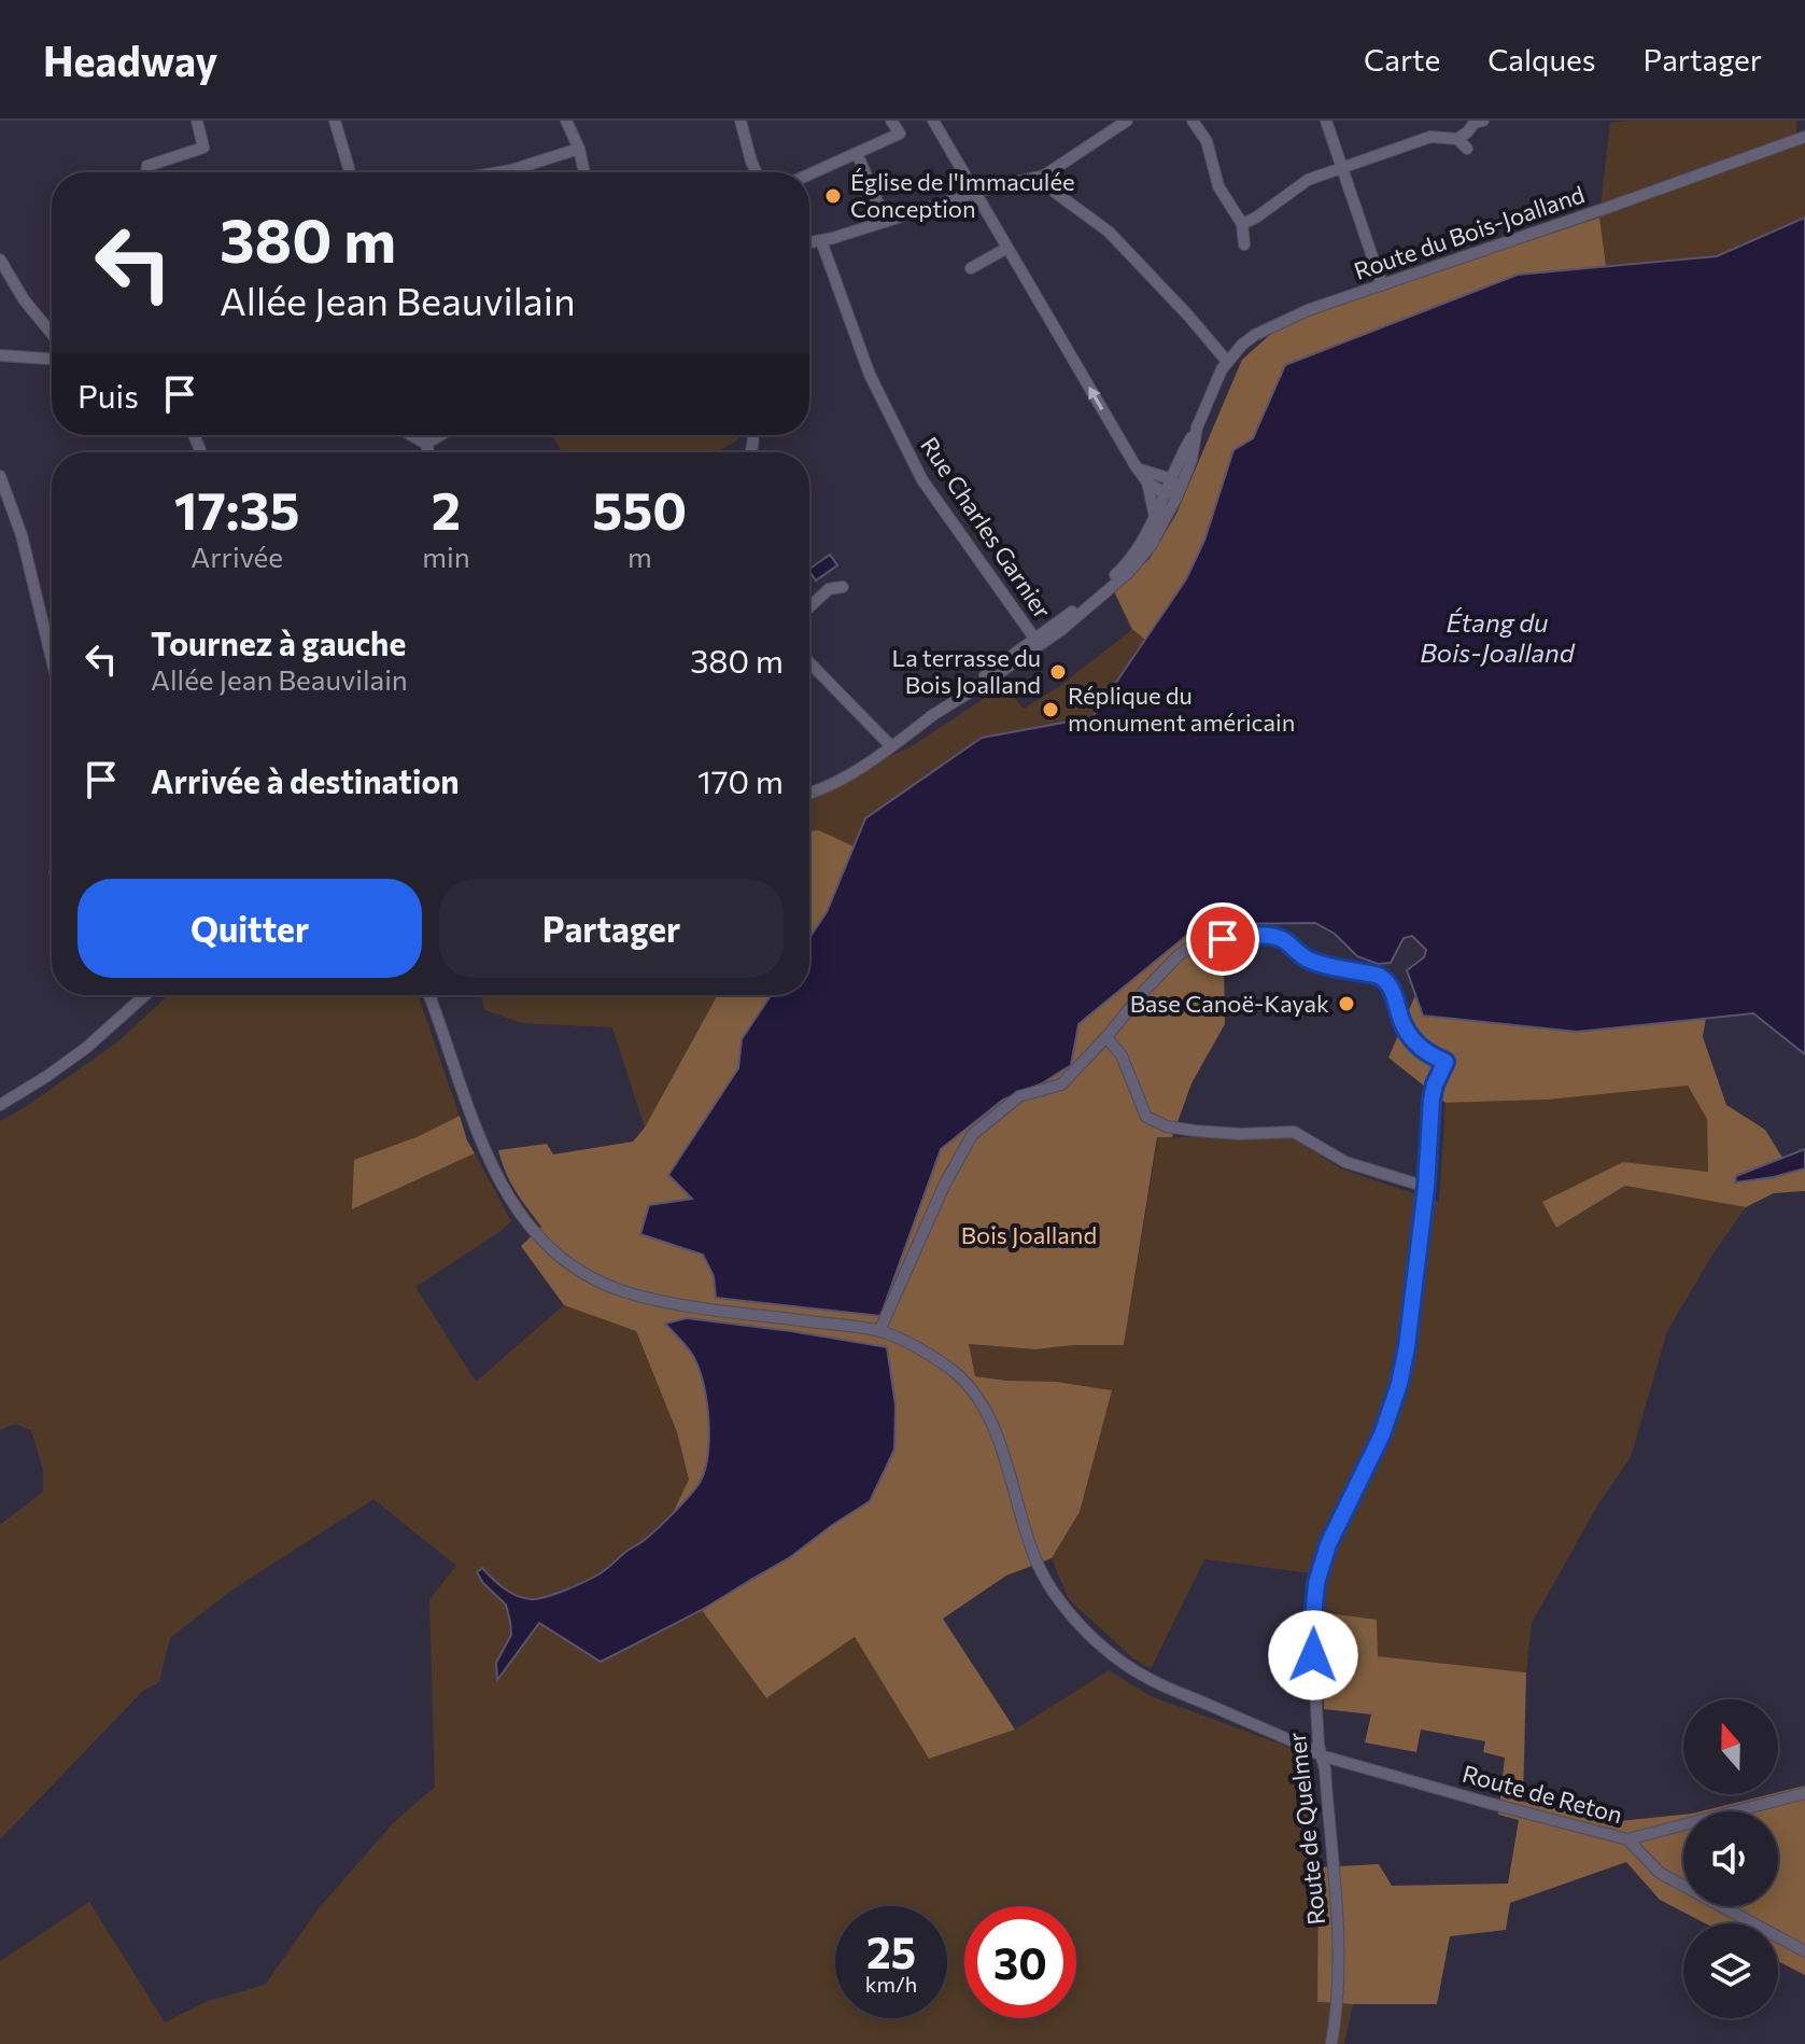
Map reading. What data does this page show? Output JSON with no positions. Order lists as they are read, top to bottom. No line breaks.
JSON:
{"streets":{"street":["Route du Bois-Joalland","Rue Charles Garnier","Route de Reton","Route de Quelmer"]},"crossings":[["Route du Bois-Joalland","Rue Charles Garnier"],["Route de Reton","Route de Quelmer"]],"water":["Étang du Bois-Joalland"],"parks":["Bois Joalland"],"places":["Église de l'Immaculée Conception","La terrasse du Bois Joalland","Réplique du monument américain","Base Canoë-Kayak"],"north":"top","page":{"header":"Headway","nav":["Carte","Calques","Partager"],"turn":["380 m","Allée Jean Beauvilain"],"then":"Puis","eta":["17:35","Arrivée","2","min","550","m"],"list":[{"name":"Tournez à gauche","note":"Allée Jean Beauvilain","value":"380 m"},{"name":"Arrivée à destination","value":"170 m"}],"buttons":["Quitter","Partager"],"speed":"25 km/h","limit":"30"}}
